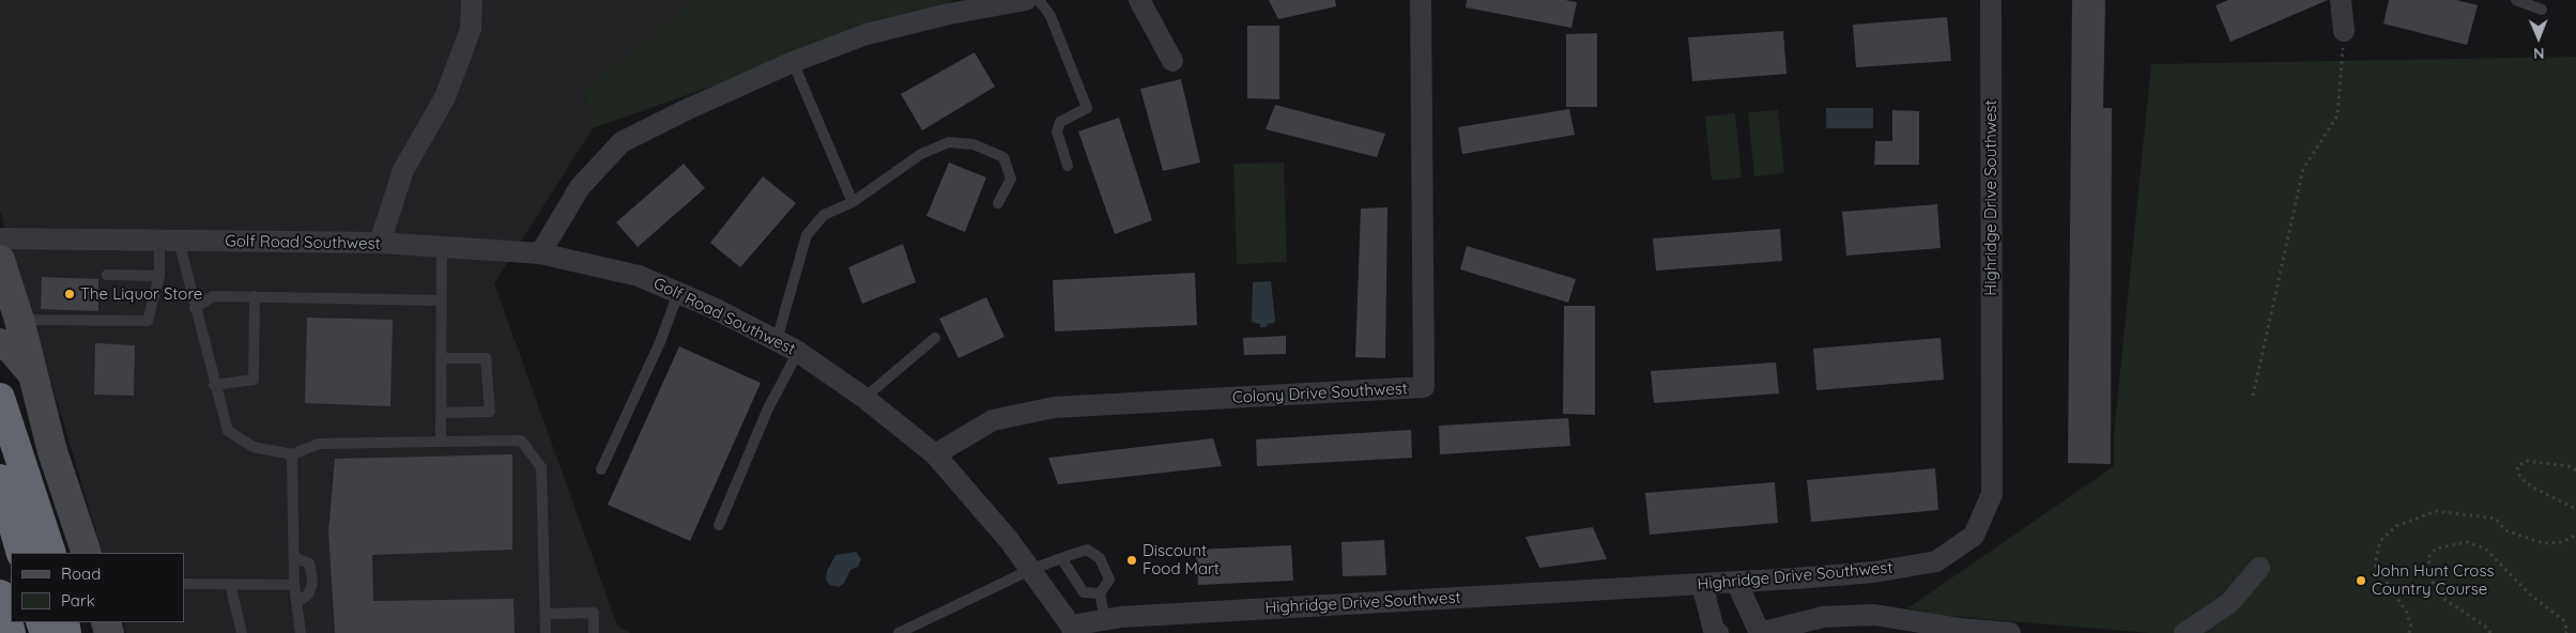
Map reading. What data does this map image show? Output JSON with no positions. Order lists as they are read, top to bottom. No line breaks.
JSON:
{"streets":{"street":["Highridge Drive Southwest","Golf Road Southwest","Colony Drive Southwest"]},"crossings":[["Highridge Drive Southwest","Golf Road Southwest"],["Golf Road Southwest","Colony Drive Southwest"]],"places":["The Liquor Store","Discount Food Mart","John Hunt Cross Country Course"],"legend":["Road","Park"],"north":"bottom"}
